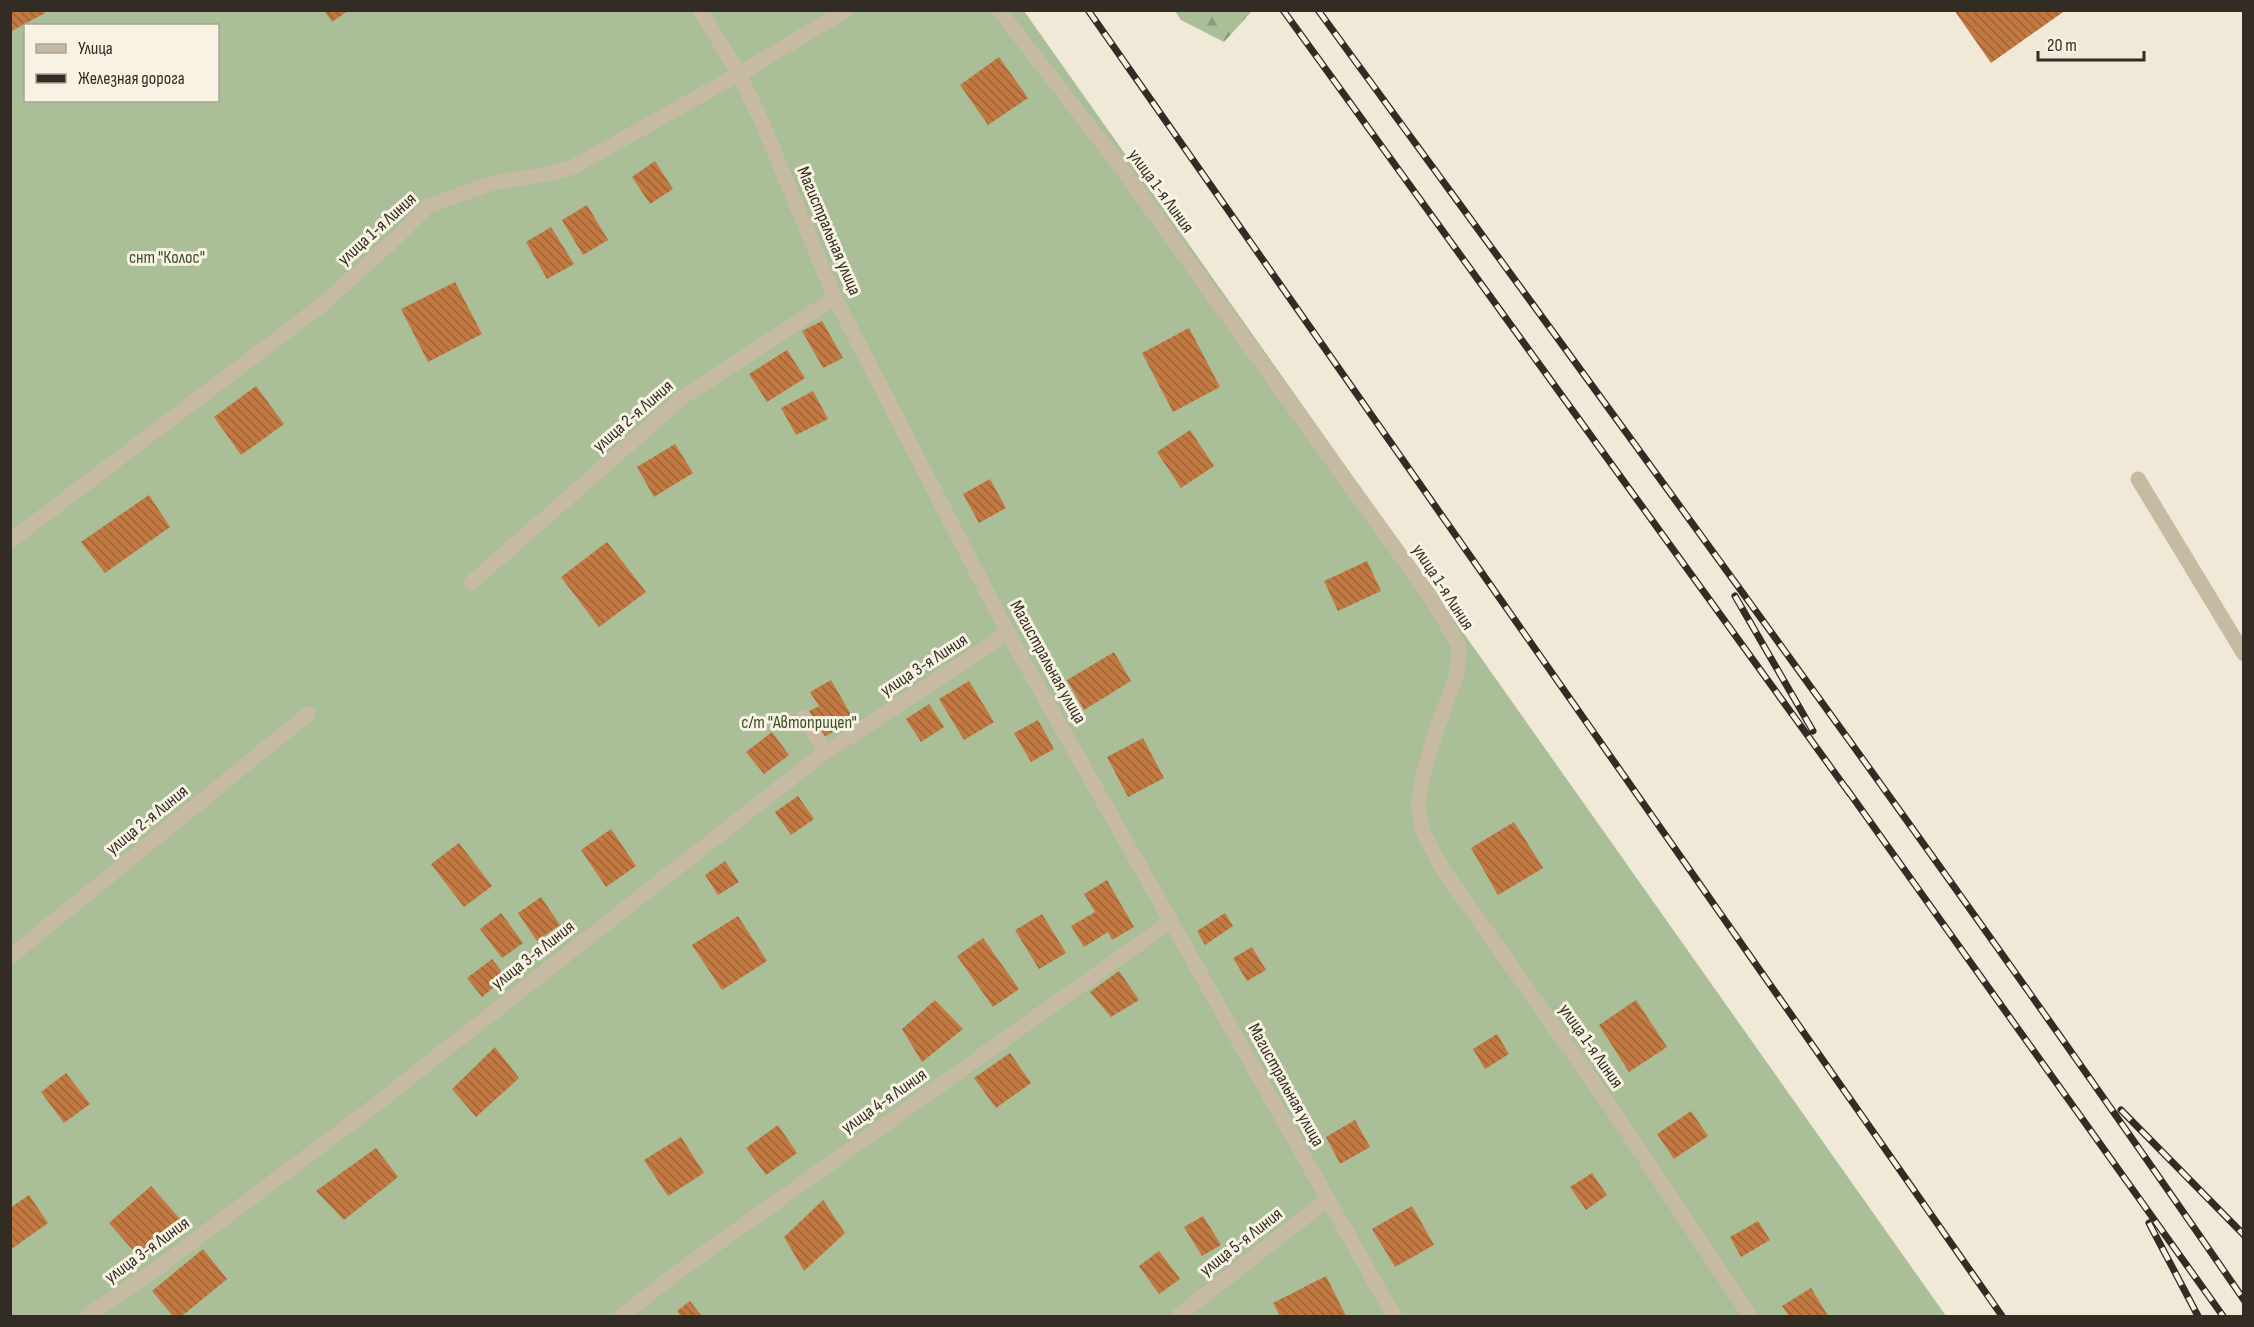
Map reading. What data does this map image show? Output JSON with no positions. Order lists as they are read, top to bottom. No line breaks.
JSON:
{"streets":{"street":["улица 1-я Линия","Магистральная улица","улица 2-я Линия","улица 3-я Линия","улица 4-я Линия","улица 5-я Линия"]},"crossings":[["улица 1-я Линия","Магистральная улица"],["Магистральная улица","улица 2-я Линия"],["Магистральная улица","улица 3-я Линия"],["Магистральная улица","улица 4-я Линия"],["Магистральная улица","улица 5-я Линия"]],"parks":["снт \"Колос\"","с/т \"Автоприцеп\""],"legend":["Улица","Железная дорога"],"scale_bar":"20 m"}
